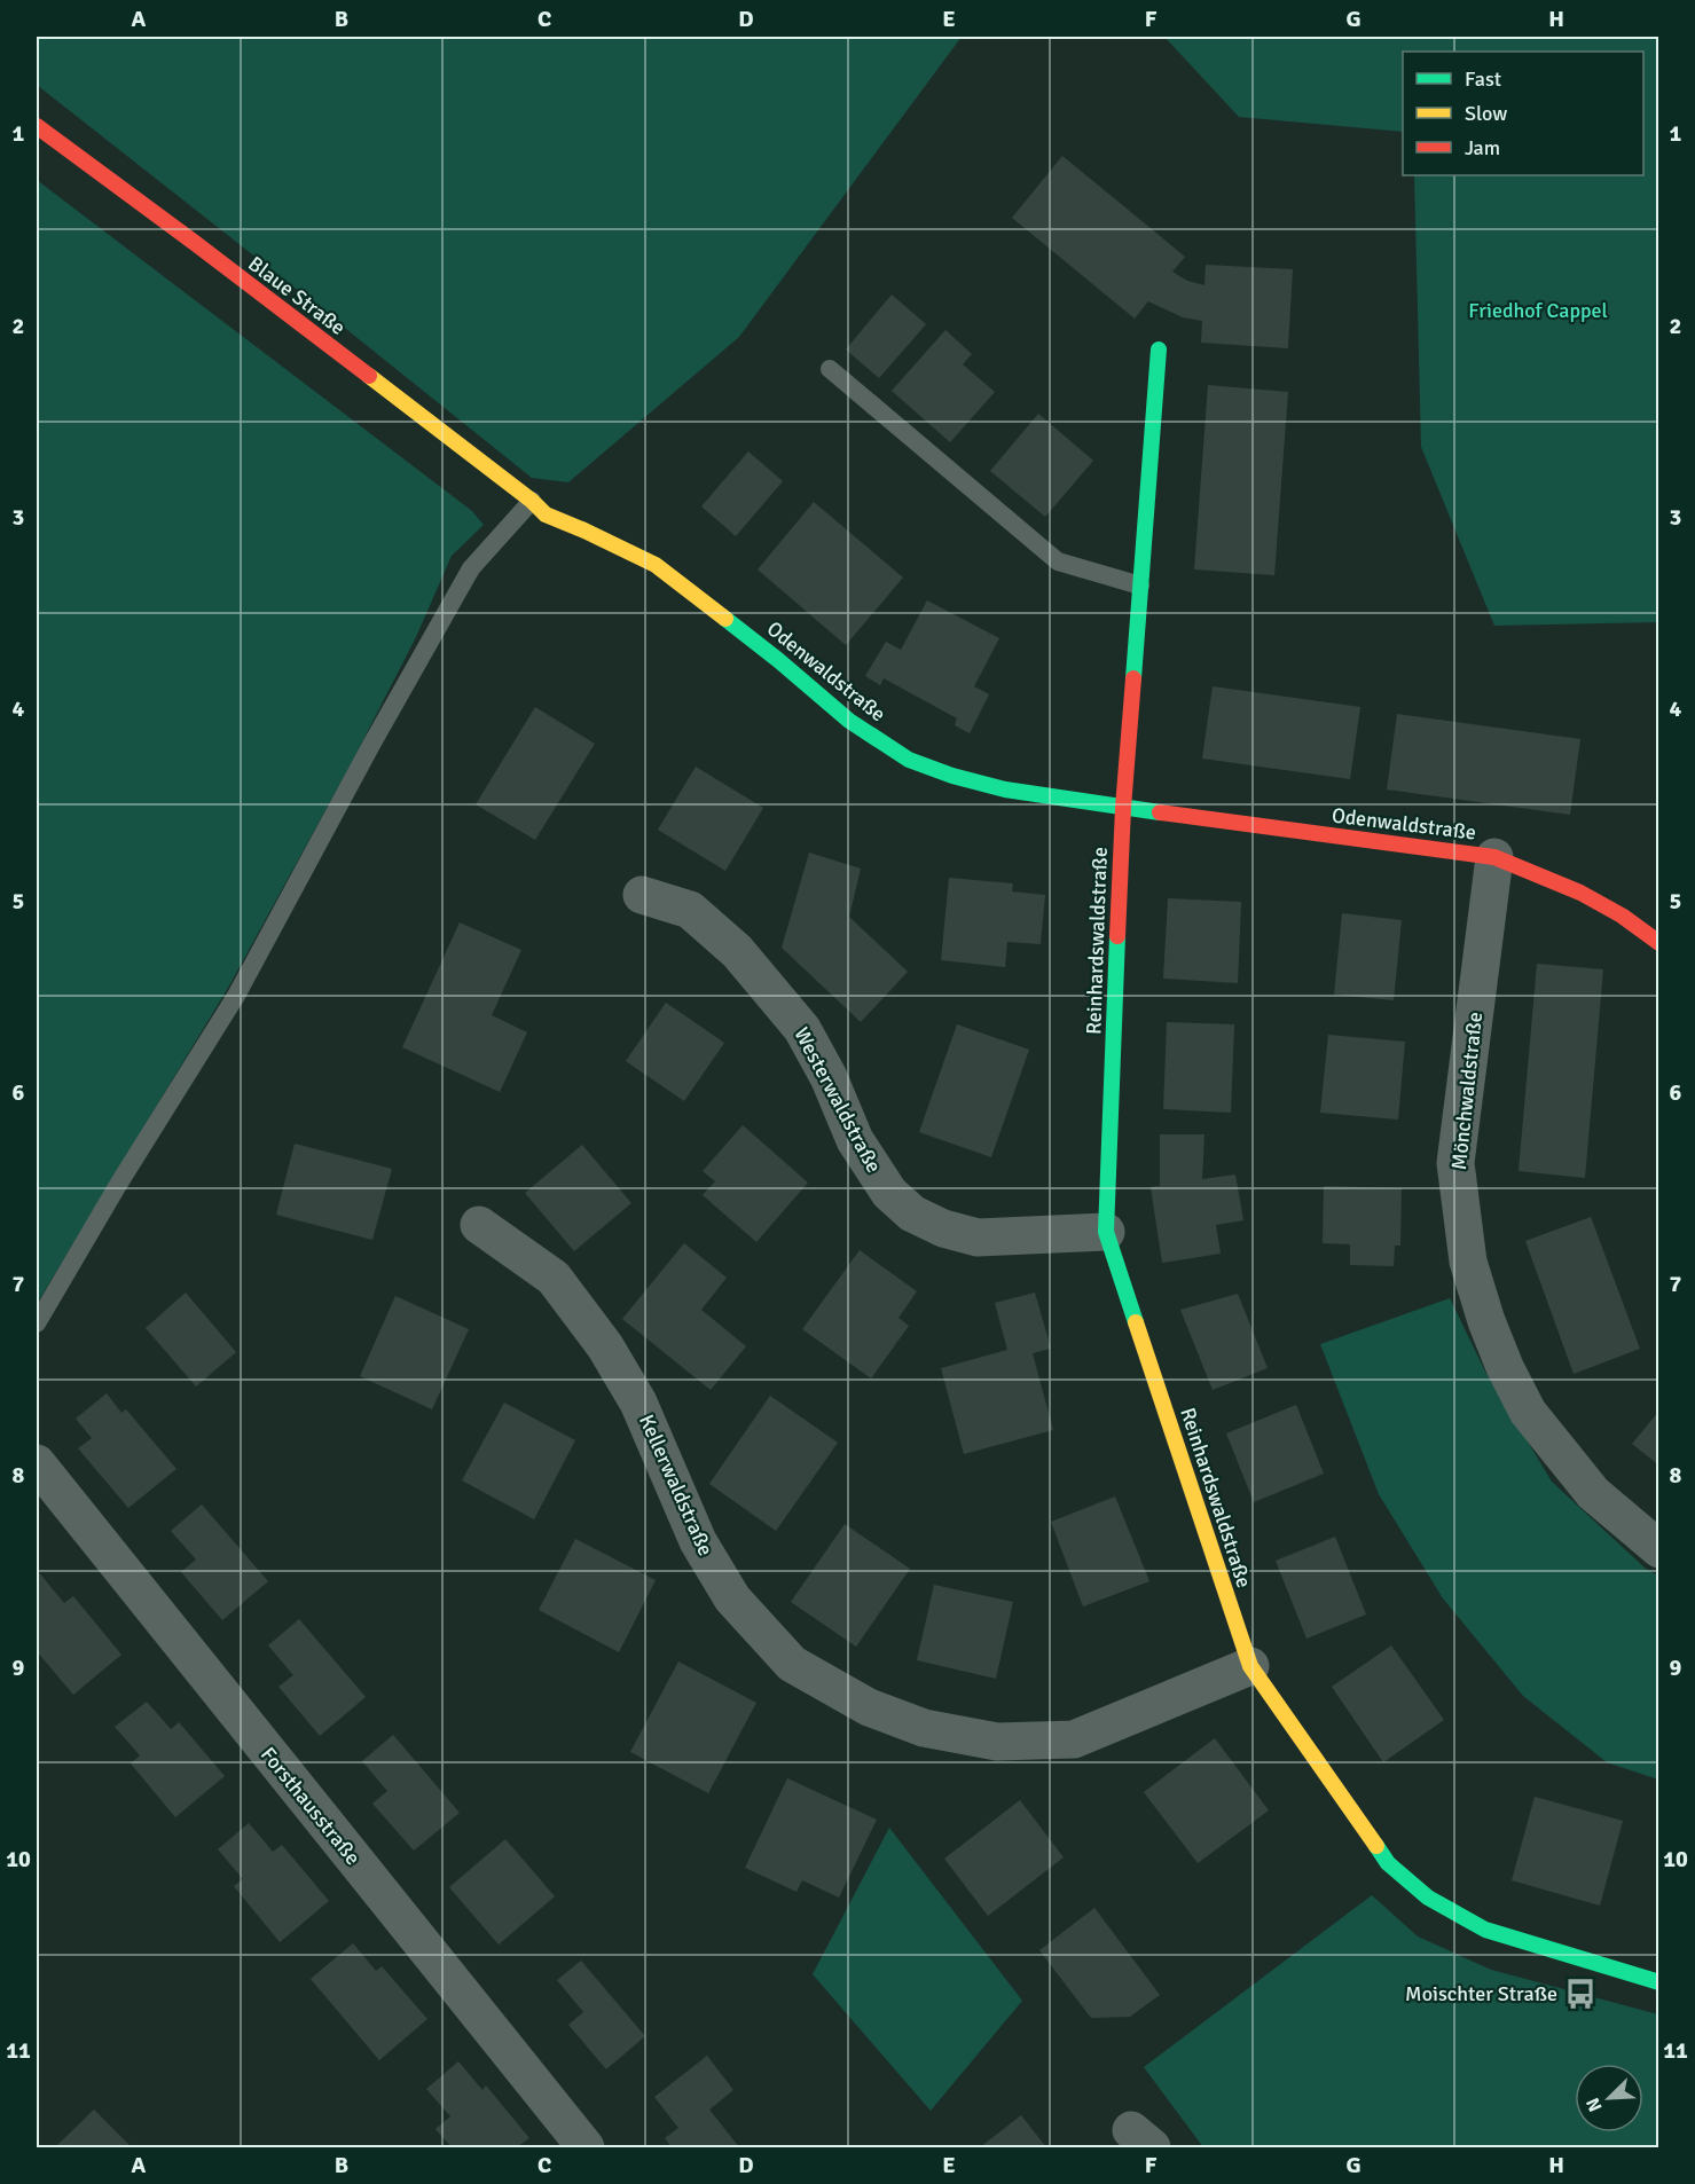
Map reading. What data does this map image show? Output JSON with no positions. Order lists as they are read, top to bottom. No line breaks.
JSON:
{"streets":{"street":["Blaue Straße","Odenwaldstraße","Reinhardswaldstraße","Mönchwaldstraße","Westerwaldstraße","Kellerwaldstraße","Forsthausstraße"]},"crossings":[["Blaue Straße","Odenwaldstraße"],["Odenwaldstraße","Reinhardswaldstraße"],["Odenwaldstraße","Mönchwaldstraße"],["Reinhardswaldstraße","Westerwaldstraße"],["Reinhardswaldstraße","Kellerwaldstraße"]],"parks":["Friedhof Cappel"],"places":{"bus stop":["Moischter Straße"]},"legend":["Fast","Slow","Jam"],"north":"bottom left","grid":{"columns":["A","B","C","D","E","F","G","H"],"rows":["1","2","3","4","5","6","7","8","9","10","11"]}}
